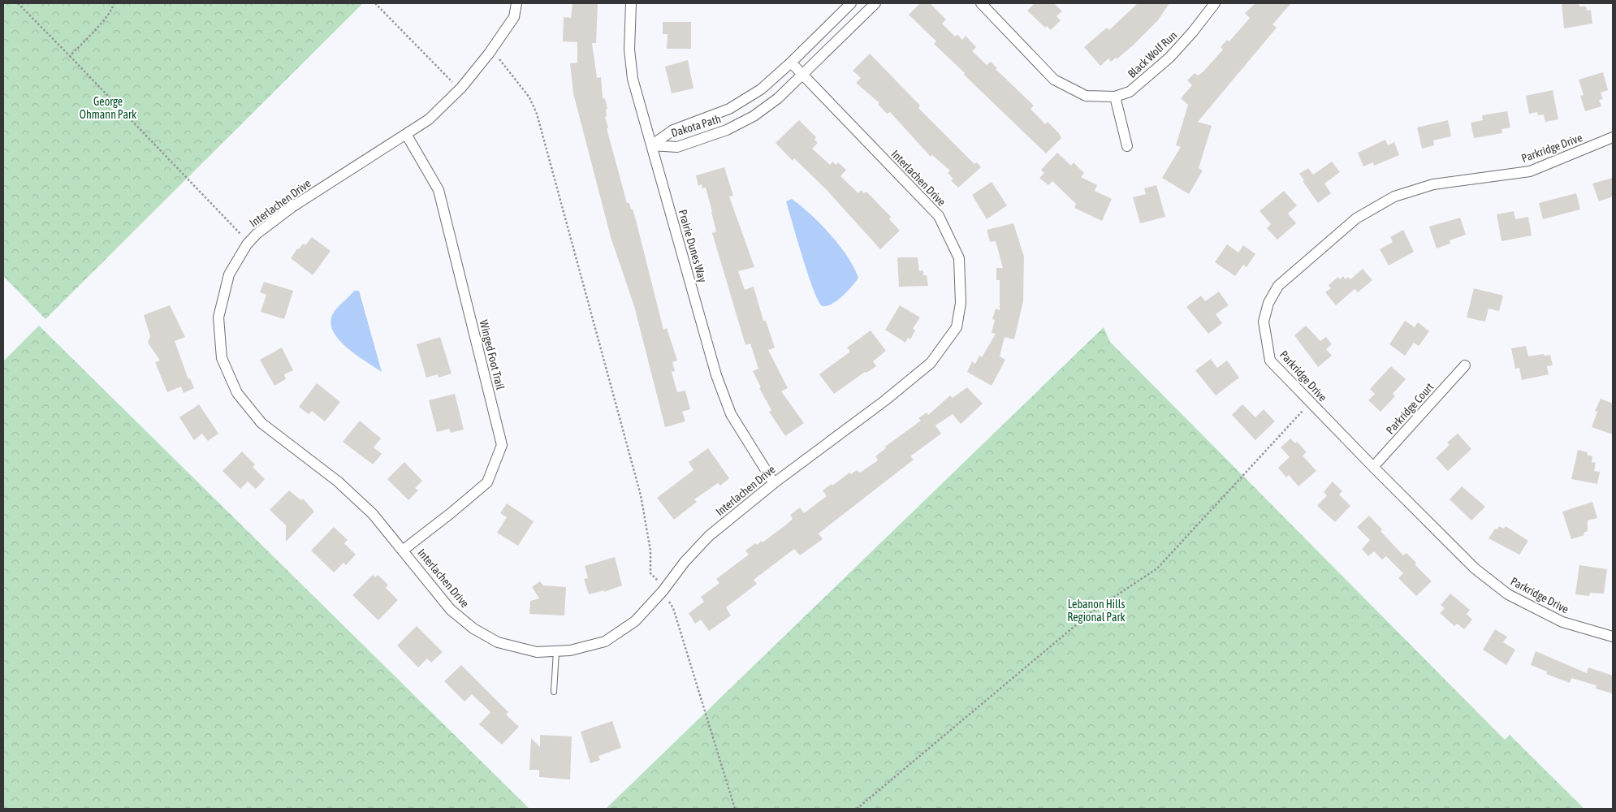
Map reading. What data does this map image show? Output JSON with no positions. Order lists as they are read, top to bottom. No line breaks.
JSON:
{"streets":{"street":["Black Wolf Run","Dakota Path","Parkridge Drive","Interlachen Drive","Prairie Dunes Way","Winged Foot Trail","Parkridge Court"]},"crossings":[["Dakota Path","Interlachen Drive"],["Dakota Path","Prairie Dunes Way"],["Parkridge Drive","Parkridge Court"],["Interlachen Drive","Prairie Dunes Way"],["Interlachen Drive","Winged Foot Trail"]],"parks":["George Ohmann Park","Lebanon Hills Regional Park"]}
